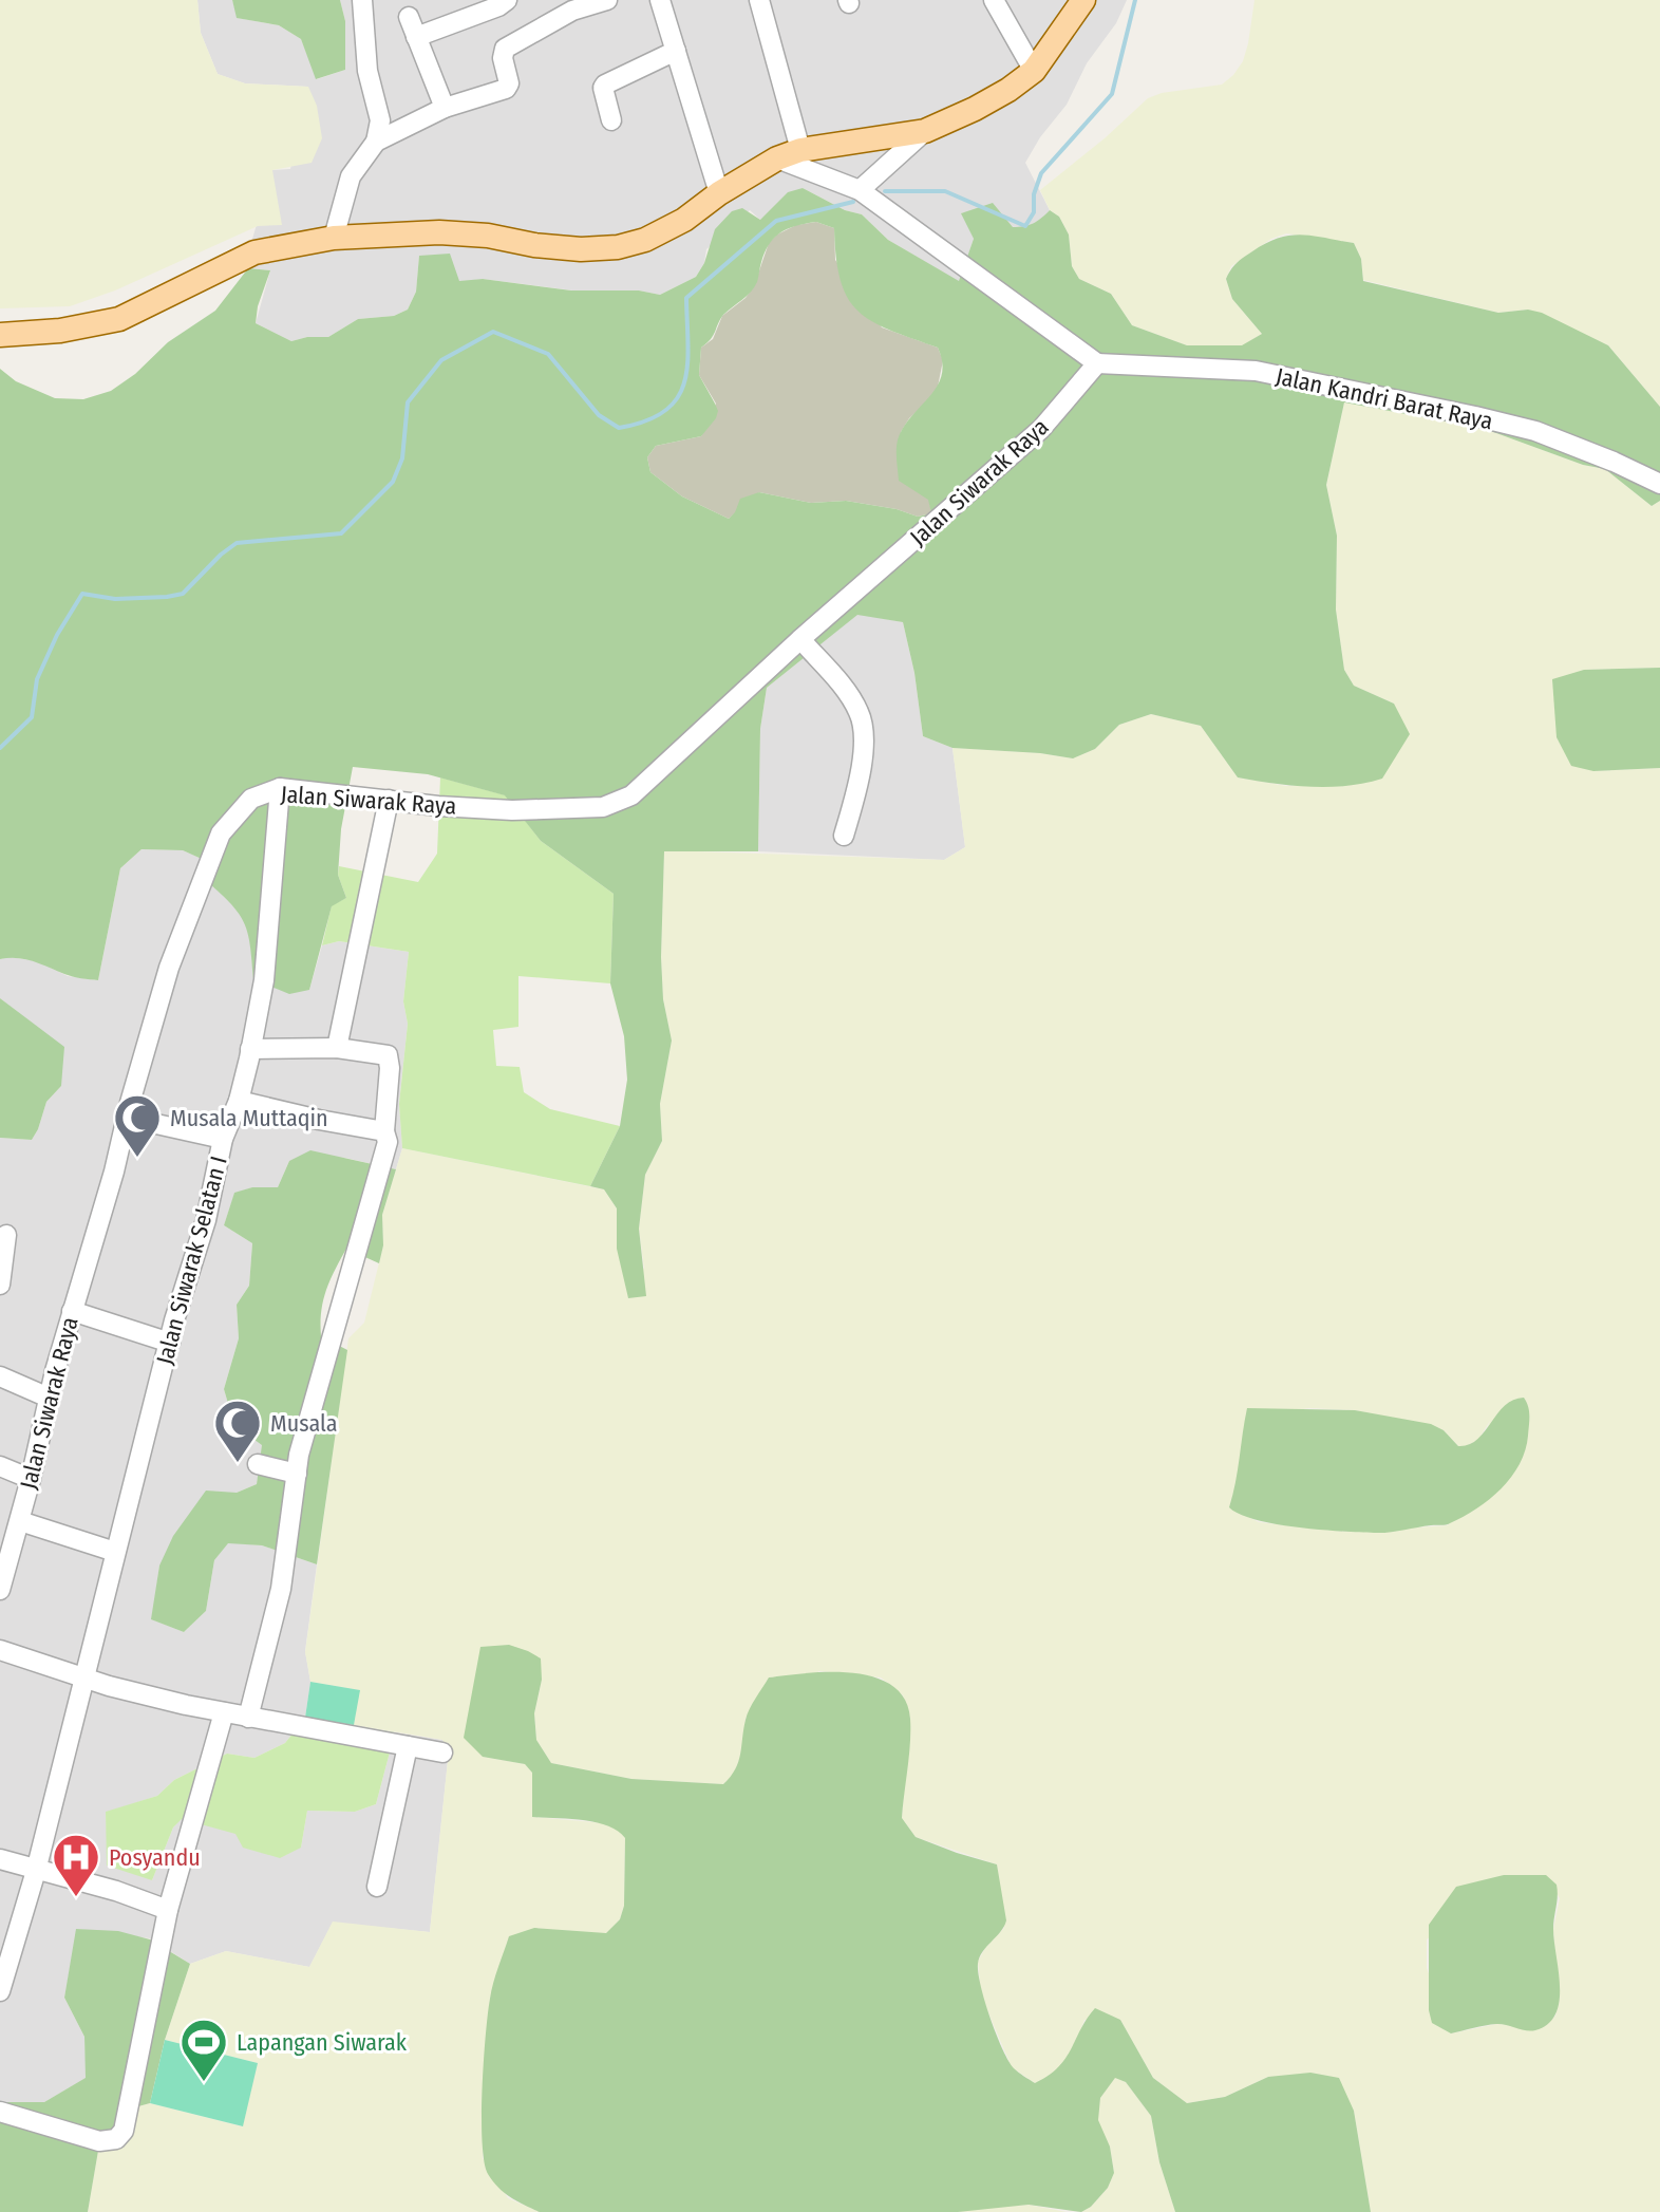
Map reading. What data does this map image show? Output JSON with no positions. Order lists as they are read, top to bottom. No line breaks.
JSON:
{"streets":{"street":["Jalan Kandri Barat Raya","Jalan Siwarak Raya","Jalan Siwarak Selatan I"]},"crossings":[["Jalan Kandri Barat Raya","Jalan Siwarak Raya"],["Jalan Siwarak Raya","Jalan Siwarak Selatan I"]],"places":{"mosque":["Musala Muttaqin","Musala"],"hospital":["Posyandu"],"sports":["Lapangan Siwarak"]}}
